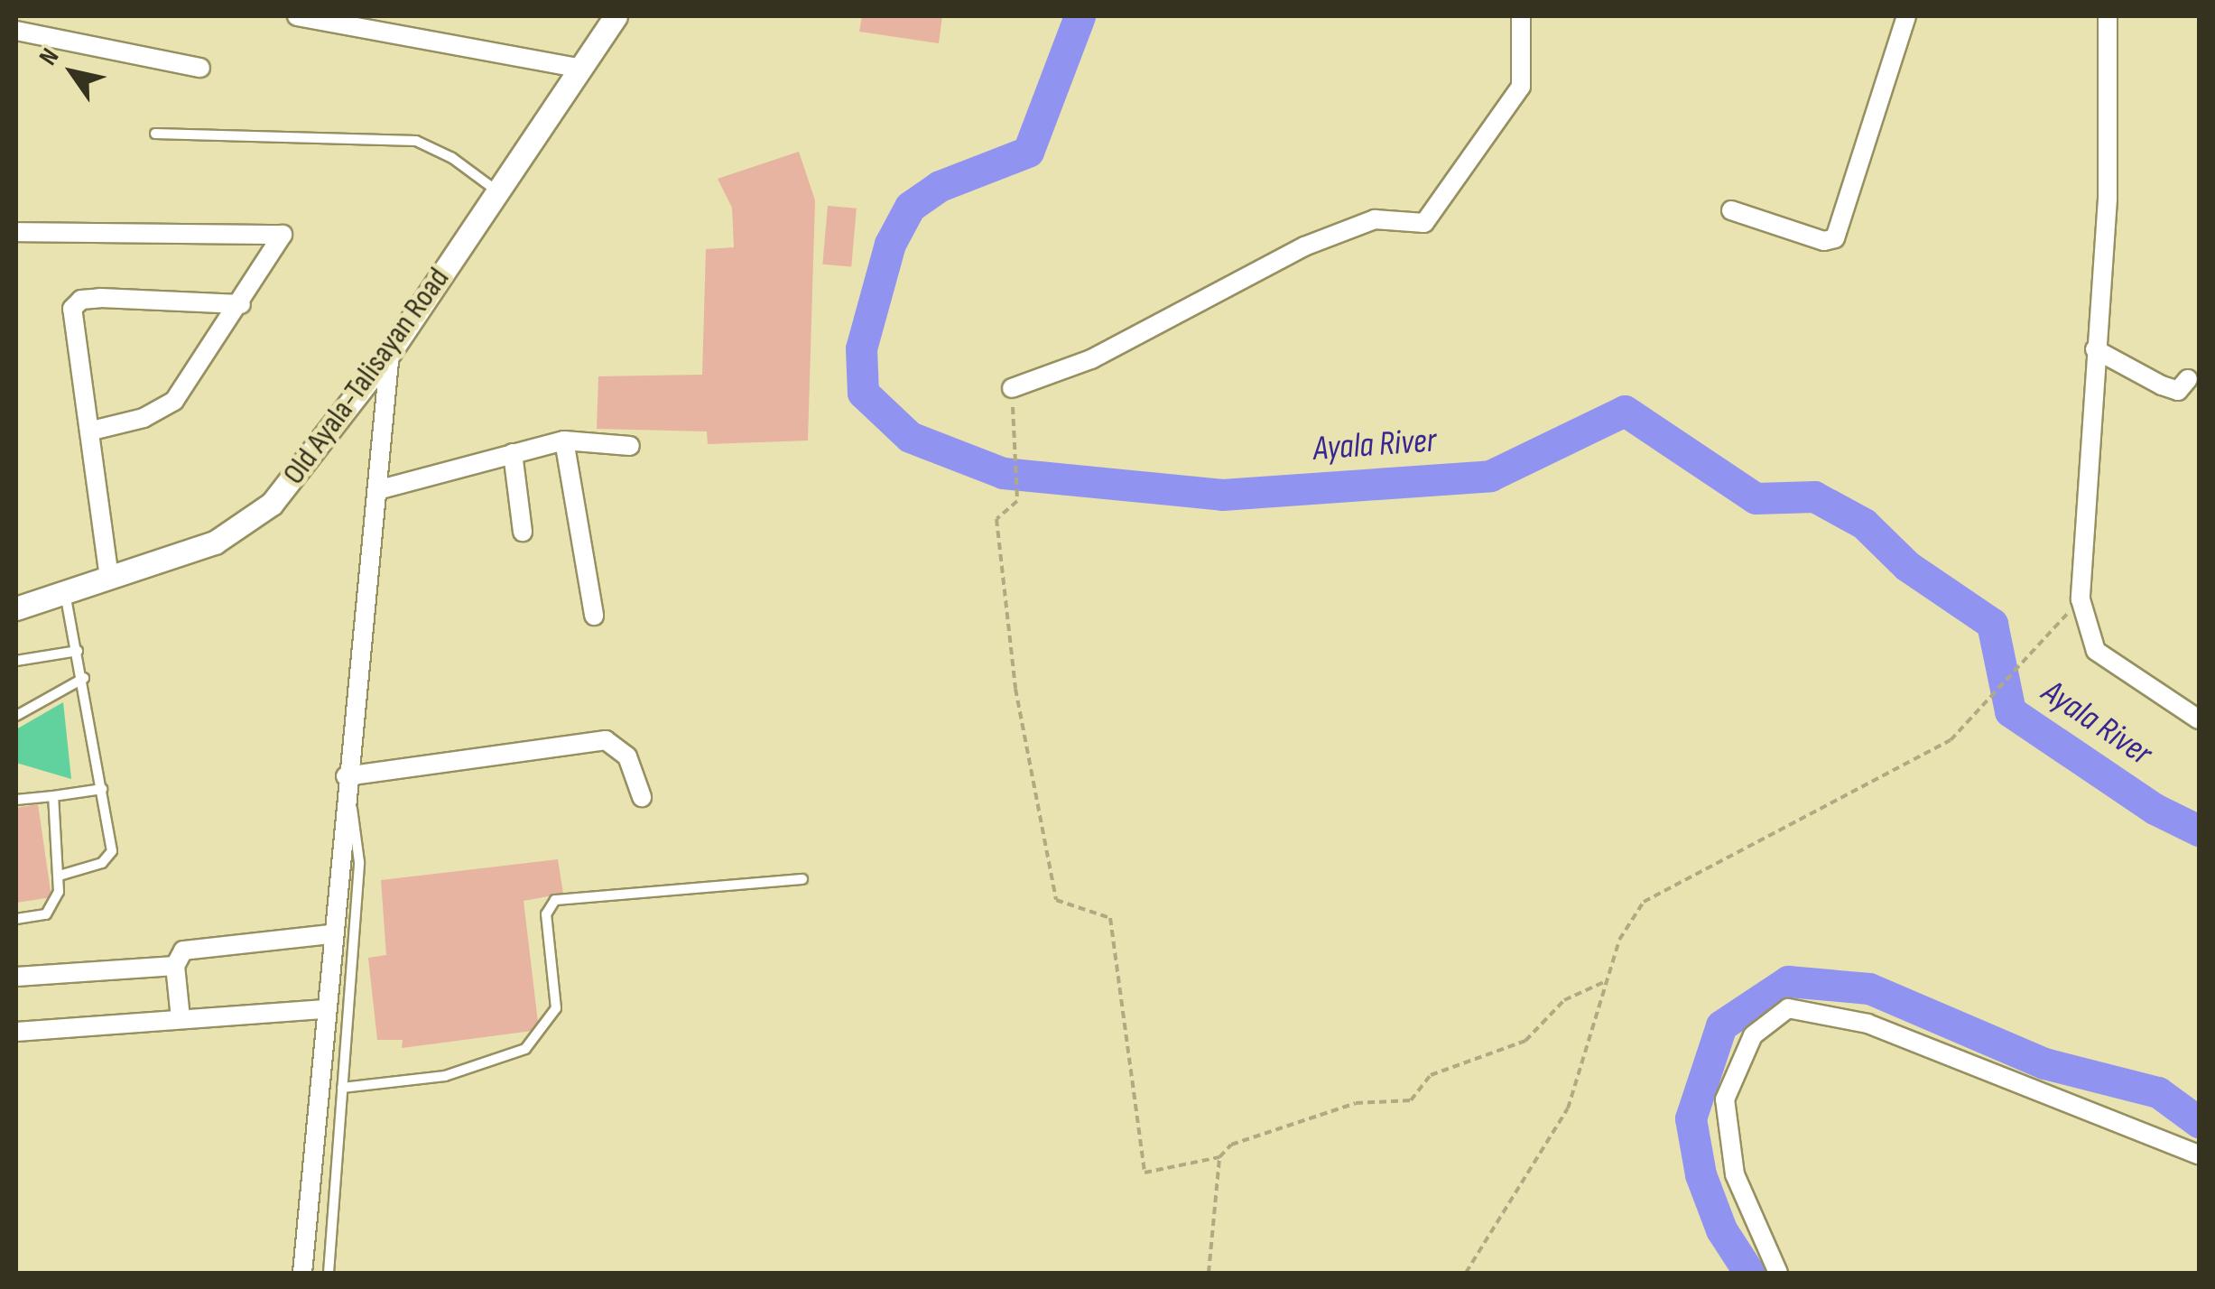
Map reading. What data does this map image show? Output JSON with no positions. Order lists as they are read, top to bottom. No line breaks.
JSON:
{"streets":{"street":["Old Ayala-Talisayan Road"]},"water":["Ayala River"],"north":"top left"}
